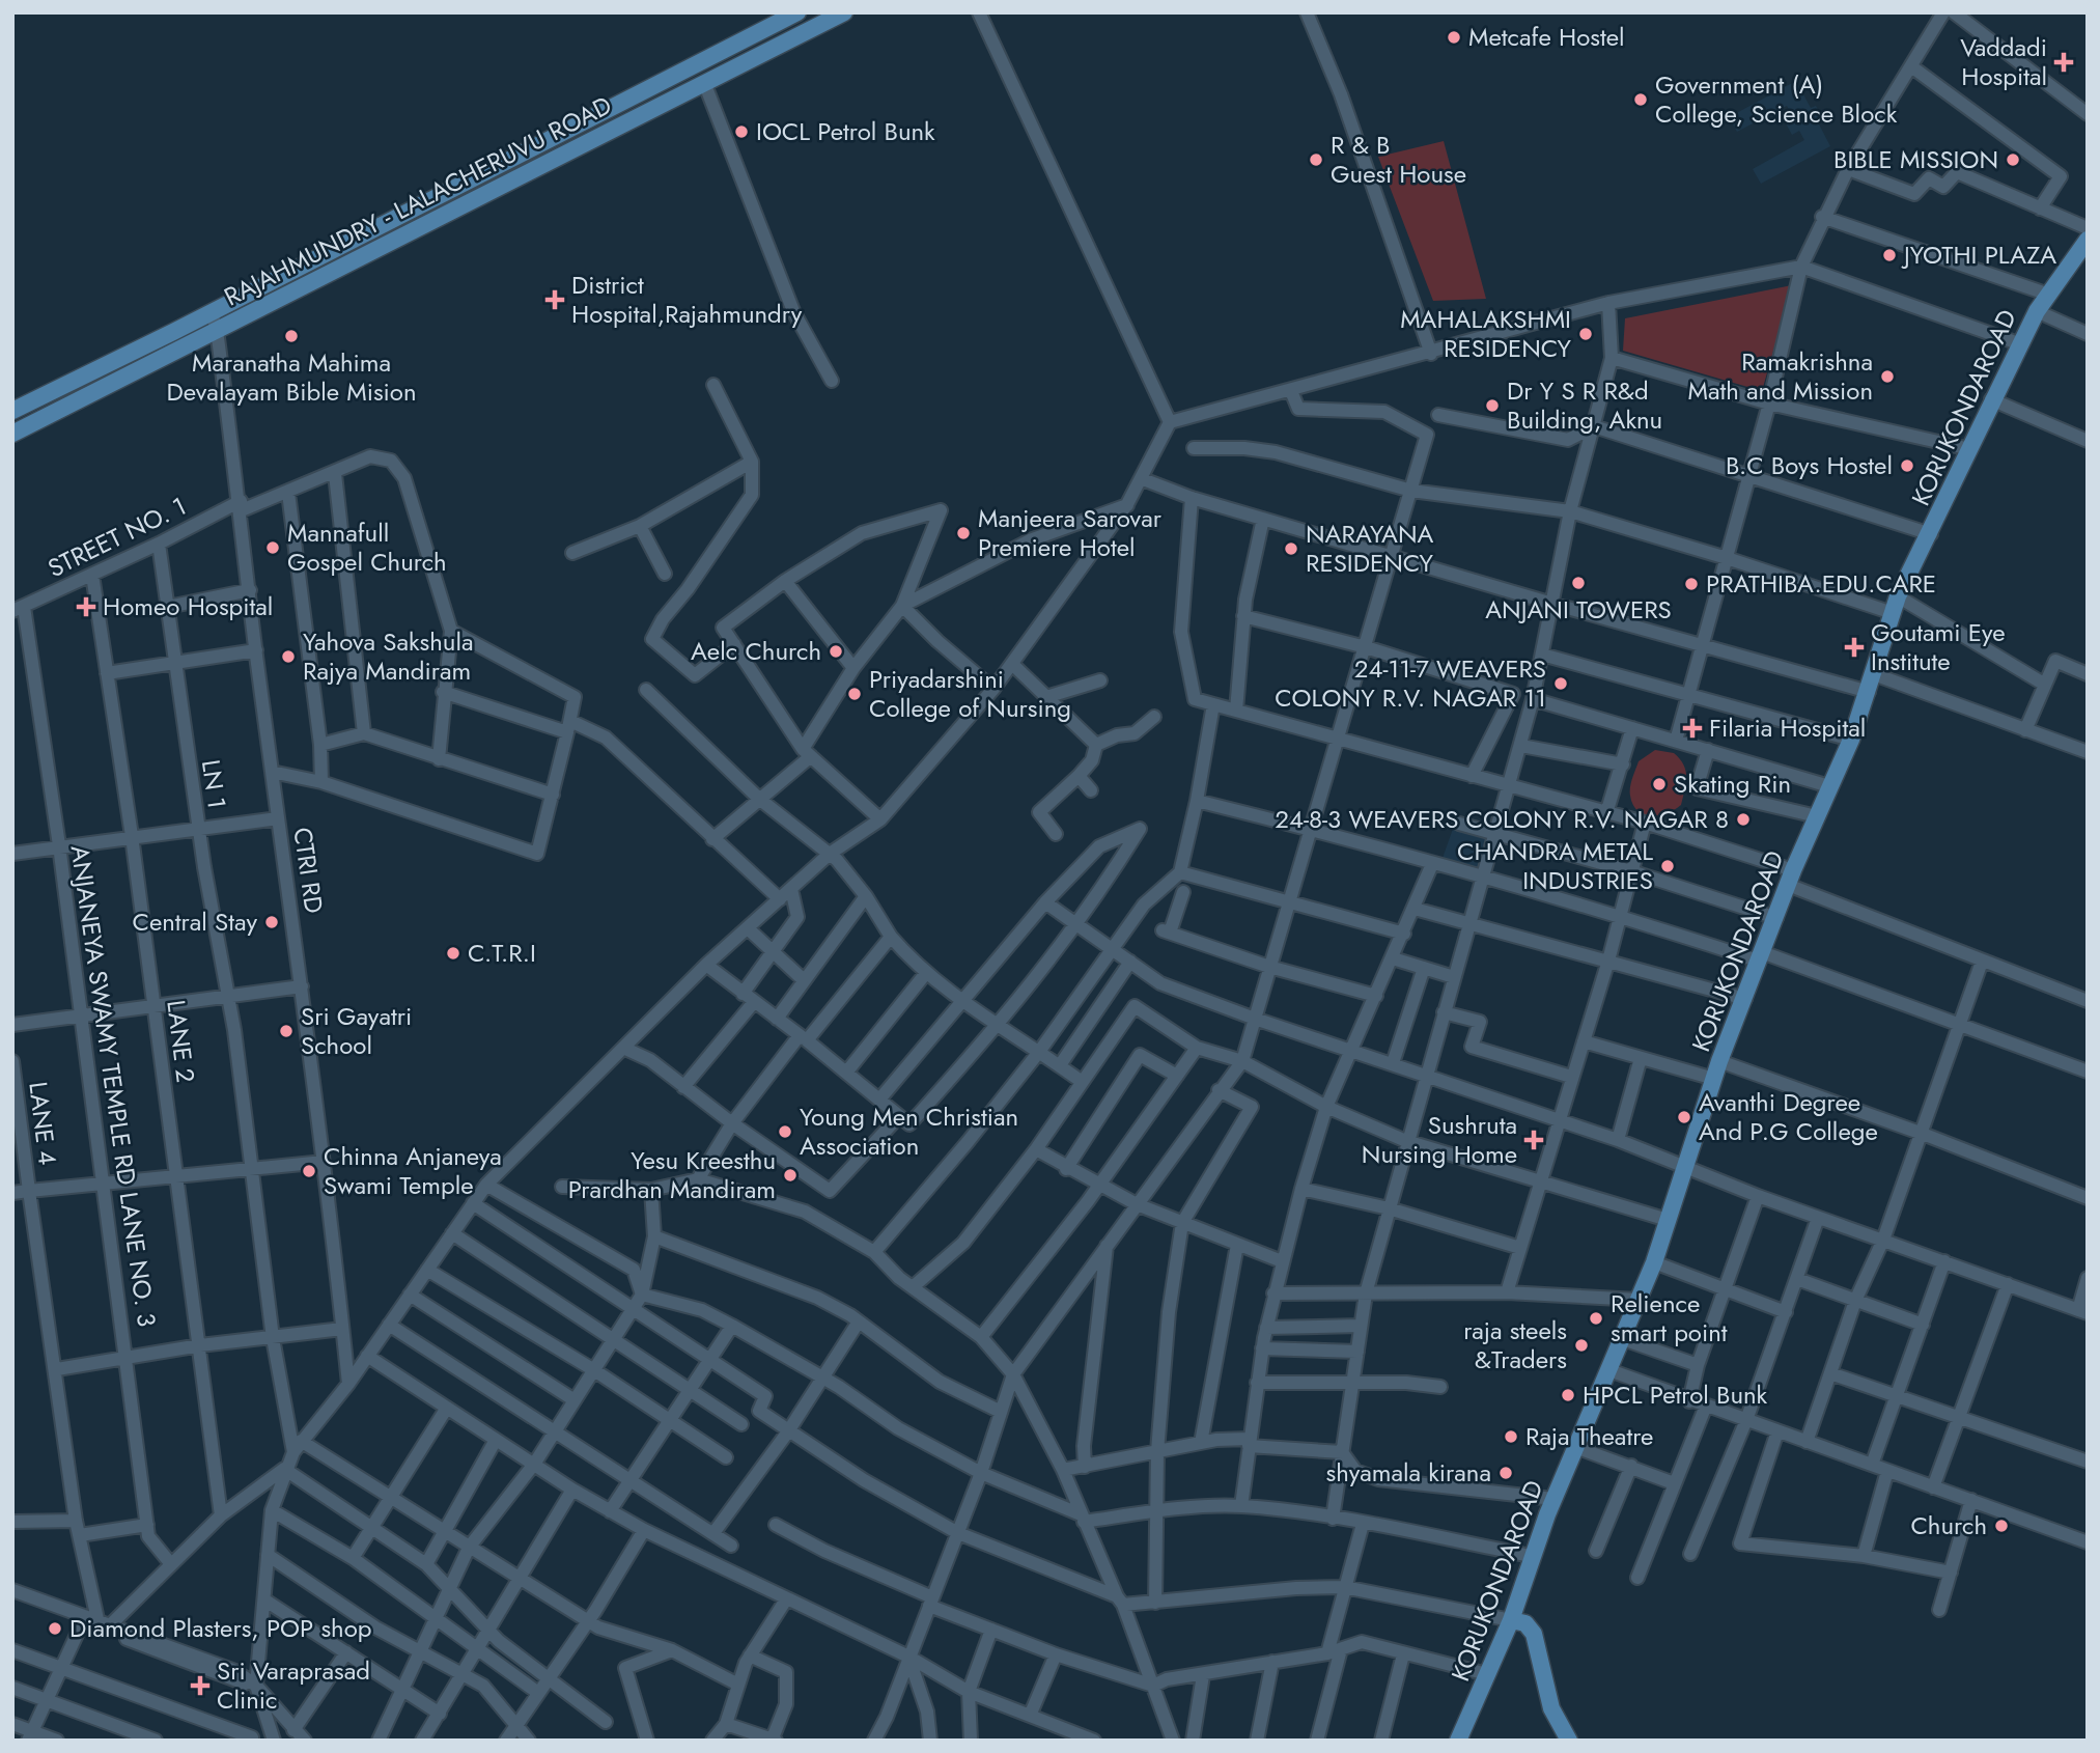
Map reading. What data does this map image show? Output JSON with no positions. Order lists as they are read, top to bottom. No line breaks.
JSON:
{"streets":{"main road":["RAJAHMUNDRY - LALACHERUVU ROAD","KORUKONDAROAD"],"street":["STREET NO. 1","LN 1","CTRI RD","LANE 2","ANJANEYA SWAMY TEMPLE RD LANE NO. 3","LANE 4"]},"crossings":[["RAJAHMUNDRY - LALACHERUVU ROAD","CTRI RD"],["STREET NO. 1","LN 1"],["STREET NO. 1","CTRI RD"],["STREET NO. 1","LANE 2"],["STREET NO. 1","ANJANEYA SWAMY TEMPLE RD LANE NO. 3"]],"places":{"other":["Metcafe Hostel","Government (A) College, Science Block","IOCL Petrol Bunk","R & B Guest House","BIBLE MISSION","JYOTHI PLAZA","MAHALAKSHMI RESIDENCY","Maranatha Mahima Devalayam Bible Mision","Ramakrishna Math and Mission","Dr Y S R R&d Building, Aknu","B.C Boys Hostel","Manjeera Sarovar Premiere Hotel","Mannafull Gospel Church","NARAYANA RESIDENCY","ANJANI TOWERS","PRATHIBA.EDU.CARE","Aelc Church","Yahova Sakshula Rajya Mandiram","24-11-7 WEAVERS COLONY R.V. NAGAR 11","Priyadarshini College of Nursing","Skating Rin","24-8-3 WEAVERS COLONY R.V. NAGAR 8","CHANDRA METAL INDUSTRIES","Central Stay","C.T.R.I","Sri Gayatri School","Avanthi Degree And P.G College","Young Men Christian Association","Chinna Anjaneya Swami Temple","Yesu Kreesthu Prardhan Mandiram","Relience smart point","raja steels &Traders","HPCL Petrol Bunk","Raja Theatre","shyamala kirana","Church","Diamond Plasters, POP shop"],"health":["Vaddadi Hospital","District Hospital,Rajahmundry","Homeo Hospital","Goutami Eye Institute","Filaria Hospital","Sushruta Nursing Home","Sri Varaprasad Clinic"]}}
